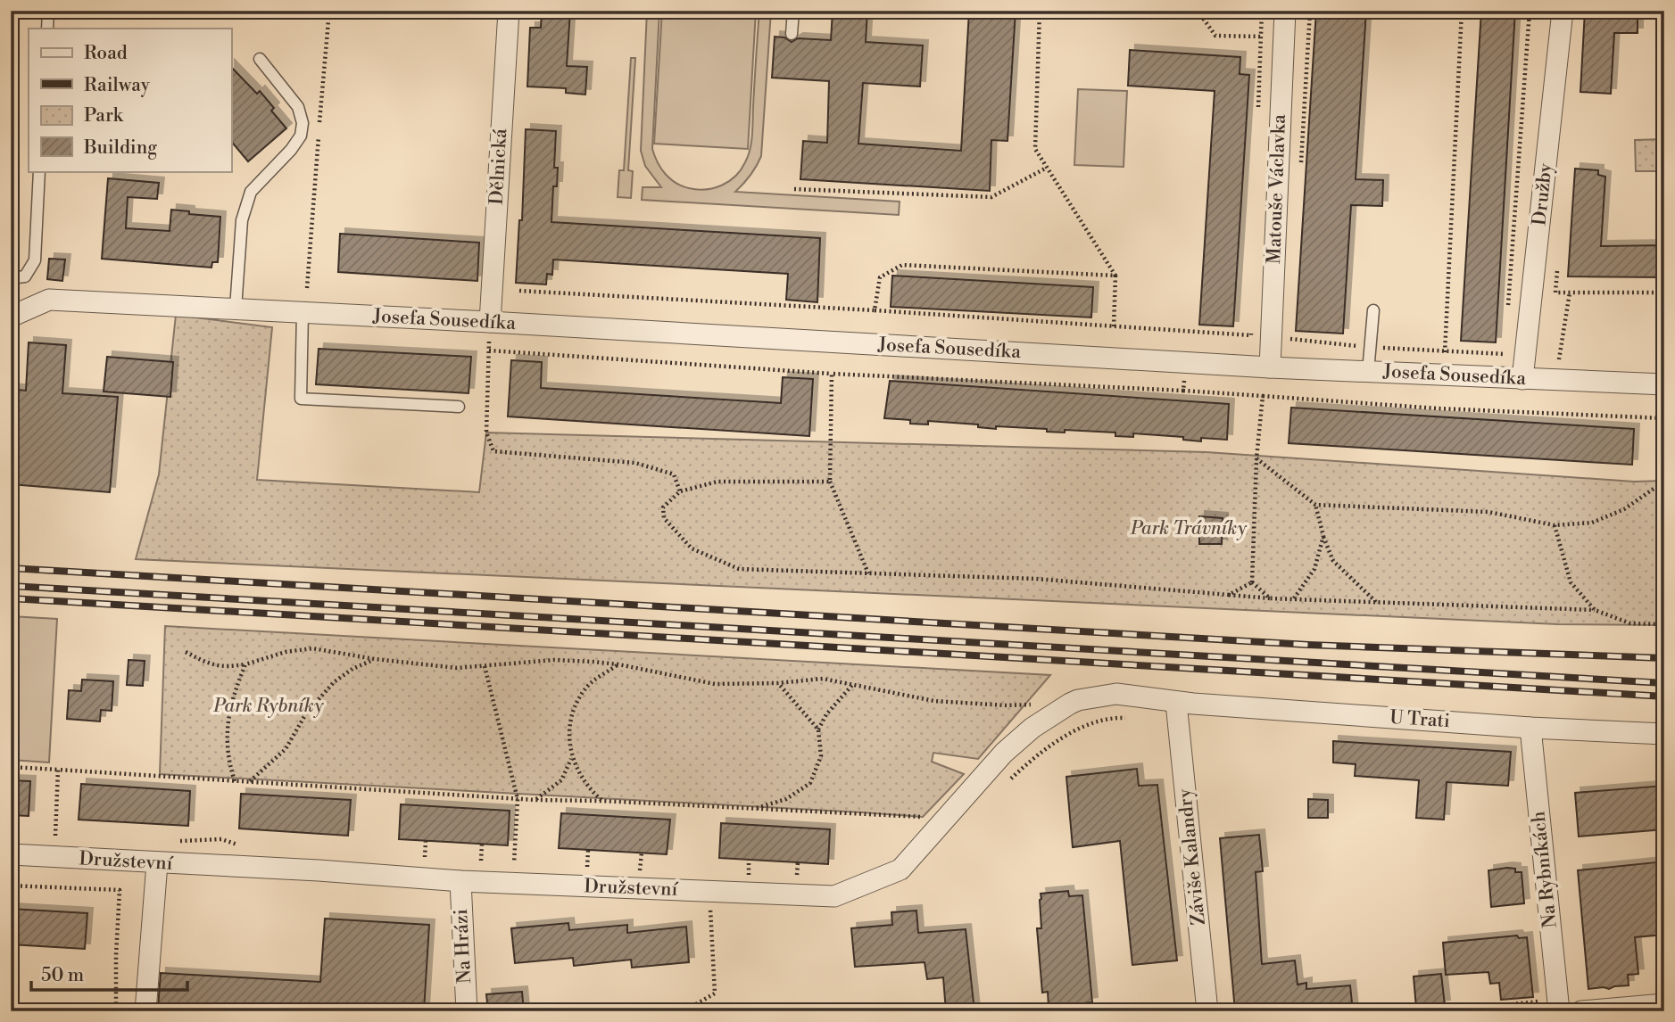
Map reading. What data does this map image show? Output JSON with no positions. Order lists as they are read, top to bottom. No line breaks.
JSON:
{"streets":{"street":["Dělnická","Matouše Václavka","Družby","Josefa Sousedíka","U Trati","Záviše Kalandry","Družstevní","Na Rybníkách","Na Hrázi"]},"crossings":[["Dělnická","Josefa Sousedíka"],["Matouše Václavka","Josefa Sousedíka"],["Družby","Josefa Sousedíka"],["U Trati","Záviše Kalandry"],["U Trati","Družstevní"],["U Trati","Na Rybníkách"],["Záviše Kalandry","Družstevní"],["Družstevní","Na Hrázi"]],"parks":["Park Trávníky","Park Rybníky"],"legend":["Road","Railway","Park","Building"],"scale_bar":"50 m"}
